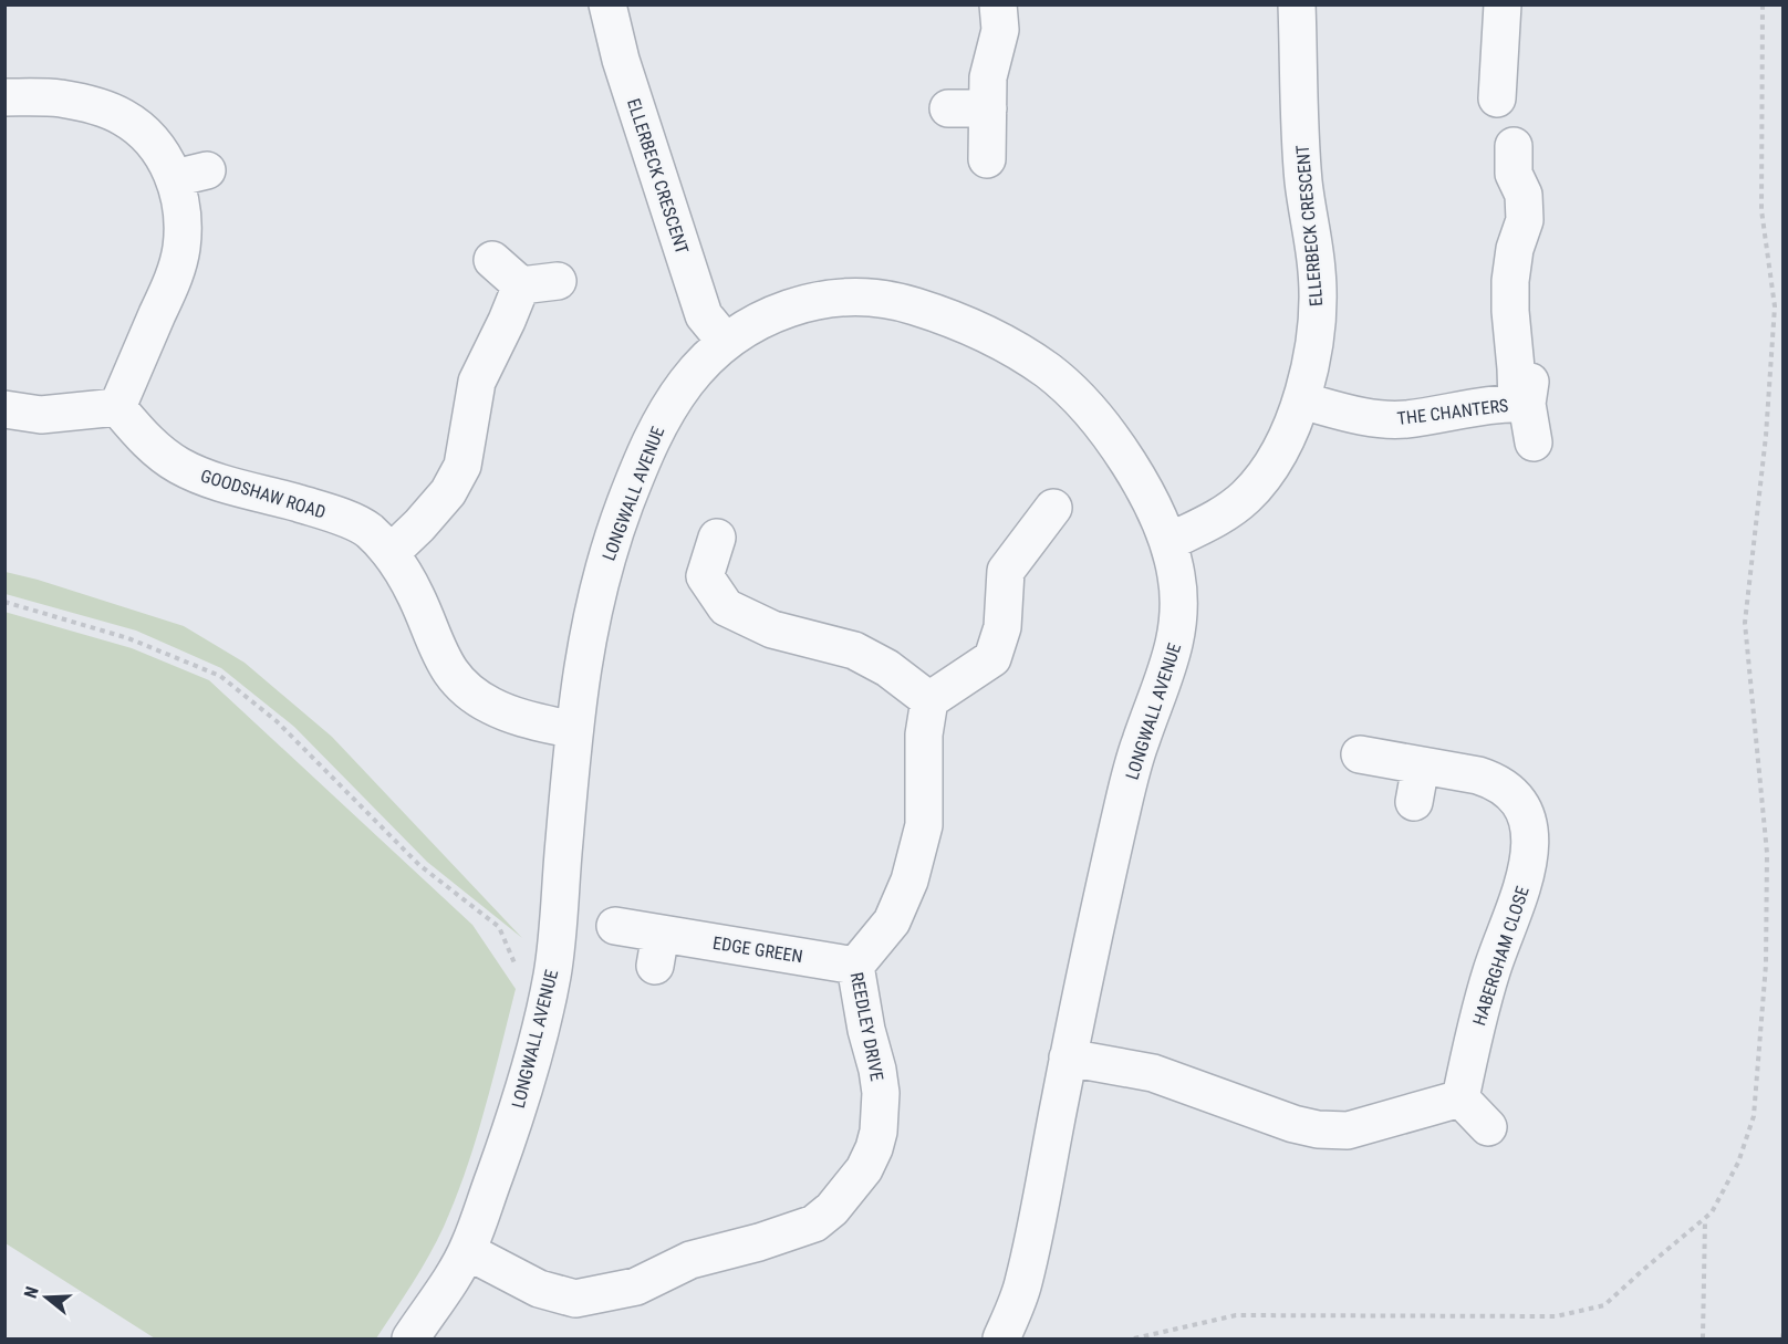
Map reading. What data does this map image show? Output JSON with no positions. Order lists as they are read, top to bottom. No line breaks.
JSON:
{"streets":{"street":["ELLERBECK CRESCENT","THE CHANTERS","GOODSHAW ROAD","LONGWALL AVENUE","EDGE GREEN","HABERGHAM CLOSE","REEDLEY DRIVE"]},"crossings":[["ELLERBECK CRESCENT","THE CHANTERS"],["ELLERBECK CRESCENT","LONGWALL AVENUE"],["GOODSHAW ROAD","LONGWALL AVENUE"],["LONGWALL AVENUE","REEDLEY DRIVE"],["EDGE GREEN","REEDLEY DRIVE"]],"north":"left"}
